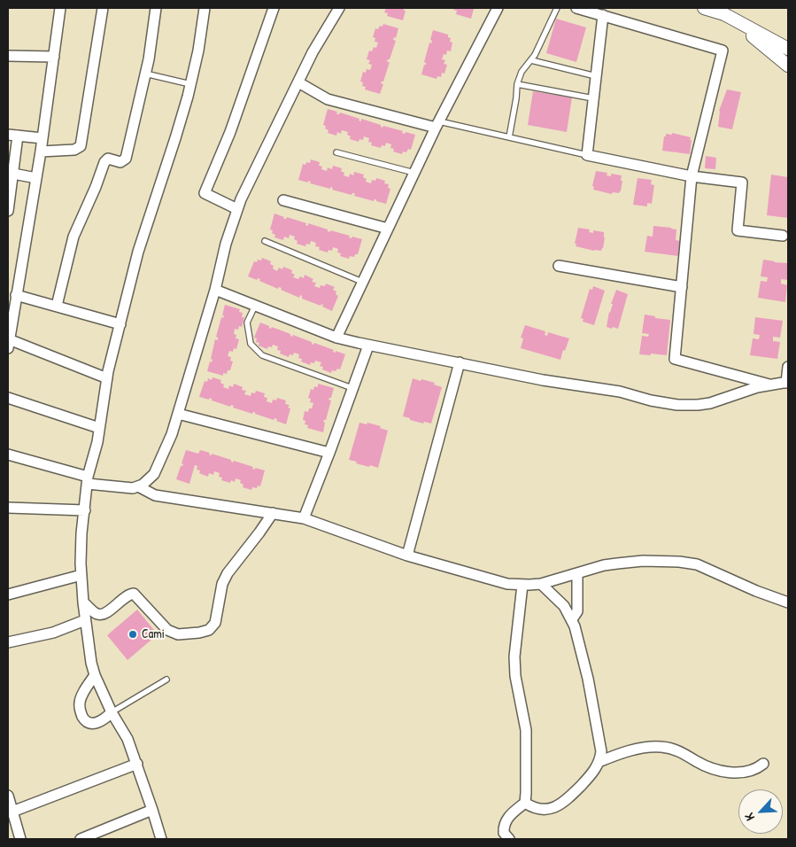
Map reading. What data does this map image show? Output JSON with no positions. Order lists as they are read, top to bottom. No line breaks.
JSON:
{"places":["Cami"],"north":"bottom left"}
